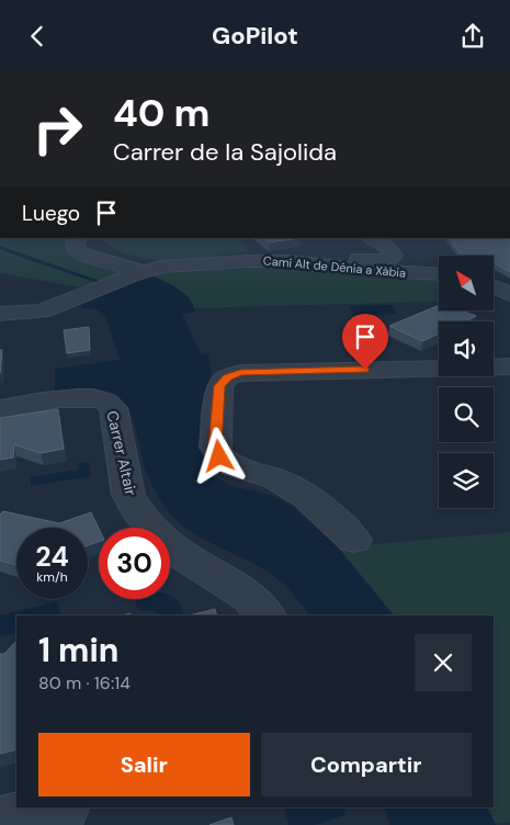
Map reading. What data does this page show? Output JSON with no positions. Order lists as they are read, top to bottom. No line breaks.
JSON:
{"streets":{"street":["Camí Alt de Dénia a Xàbia","Carrer Altair"]},"north":"top left","page":{"header":"GoPilot","turn":["40 m","Carrer de la Sajolida"],"then":"Luego","speed":"24 km/h","limit":"30","heading":["1 min","80 m · 16:14"],"buttons":["Salir","Compartir"]}}
